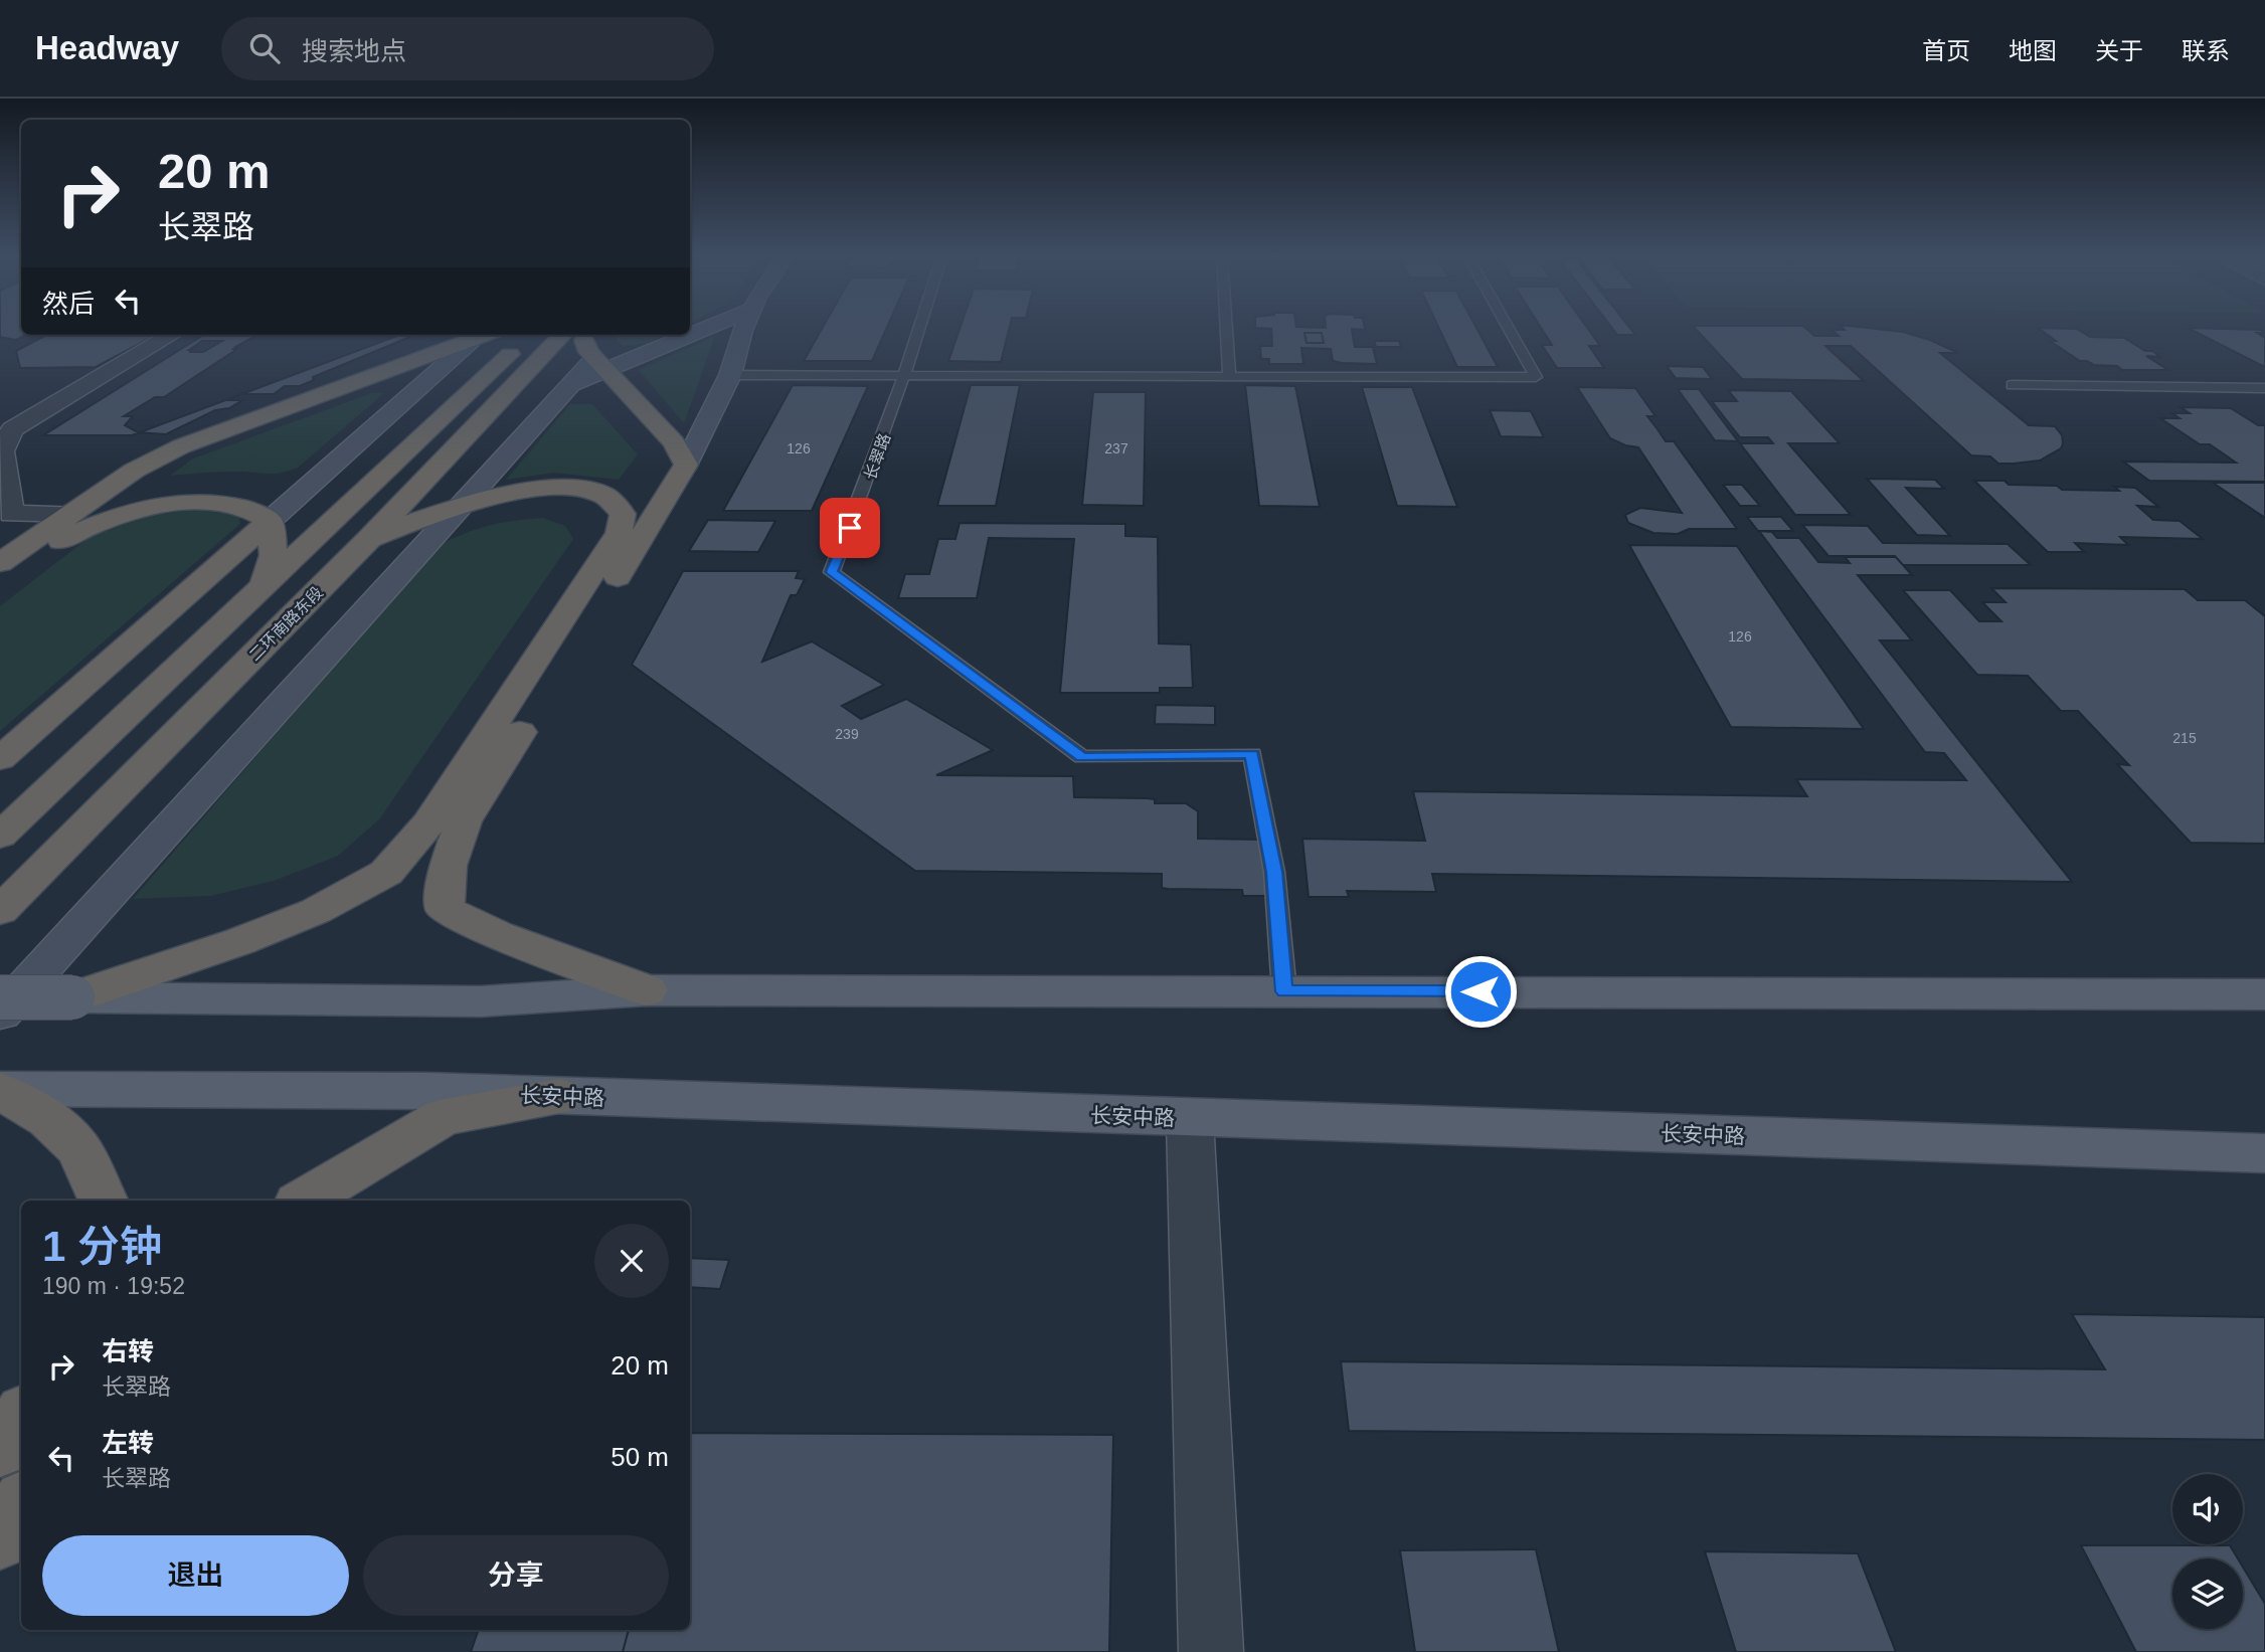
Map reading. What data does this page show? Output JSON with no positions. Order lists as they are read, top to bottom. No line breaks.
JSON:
{"streets":{"highway":["二环南路东段"],"main road":["长安中路"],"lane":["长翠路"]},"house_numbers":["126","237","126","239","215"],"page":{"header":"Headway","search":"搜索地点","nav":["首页","地图","关于","联系"],"turn":["20 m","长翠路"],"then":"然后","heading":["1 分钟","190 m · 19:52"],"list":[{"name":"右转","note":"长翠路","value":"20 m"},{"name":"左转","note":"长翠路","value":"50 m"}],"buttons":["退出","分享"]}}
